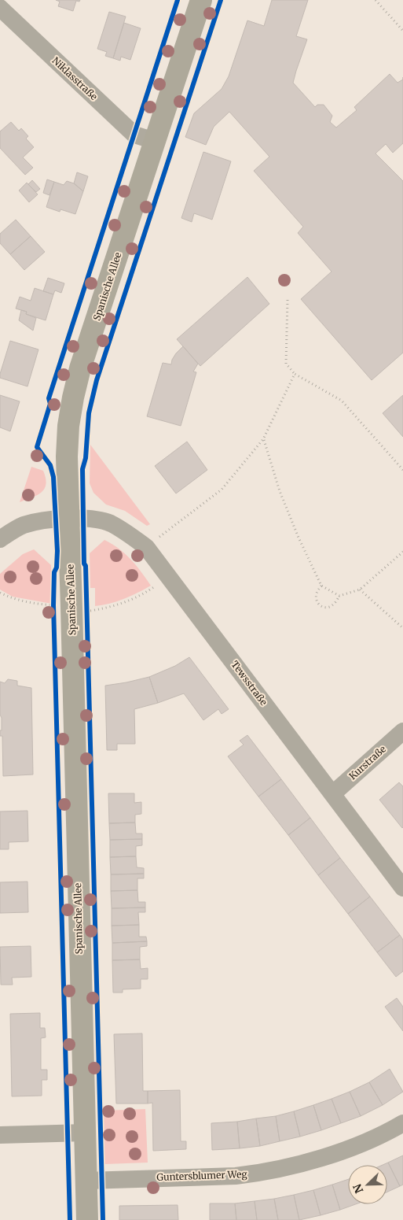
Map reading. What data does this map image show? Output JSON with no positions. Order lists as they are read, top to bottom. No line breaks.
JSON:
{"streets":{"main road":["Spanische Allee"],"street":["Niklasstraße","Tewsstraße","Kurstraße","Guntersblumer Weg"]},"crossings":[["Niklasstraße","Spanische Allee"],["Spanische Allee","Tewsstraße"],["Spanische Allee","Guntersblumer Weg"],["Tewsstraße","Kurstraße"]],"north":"bottom left"}
